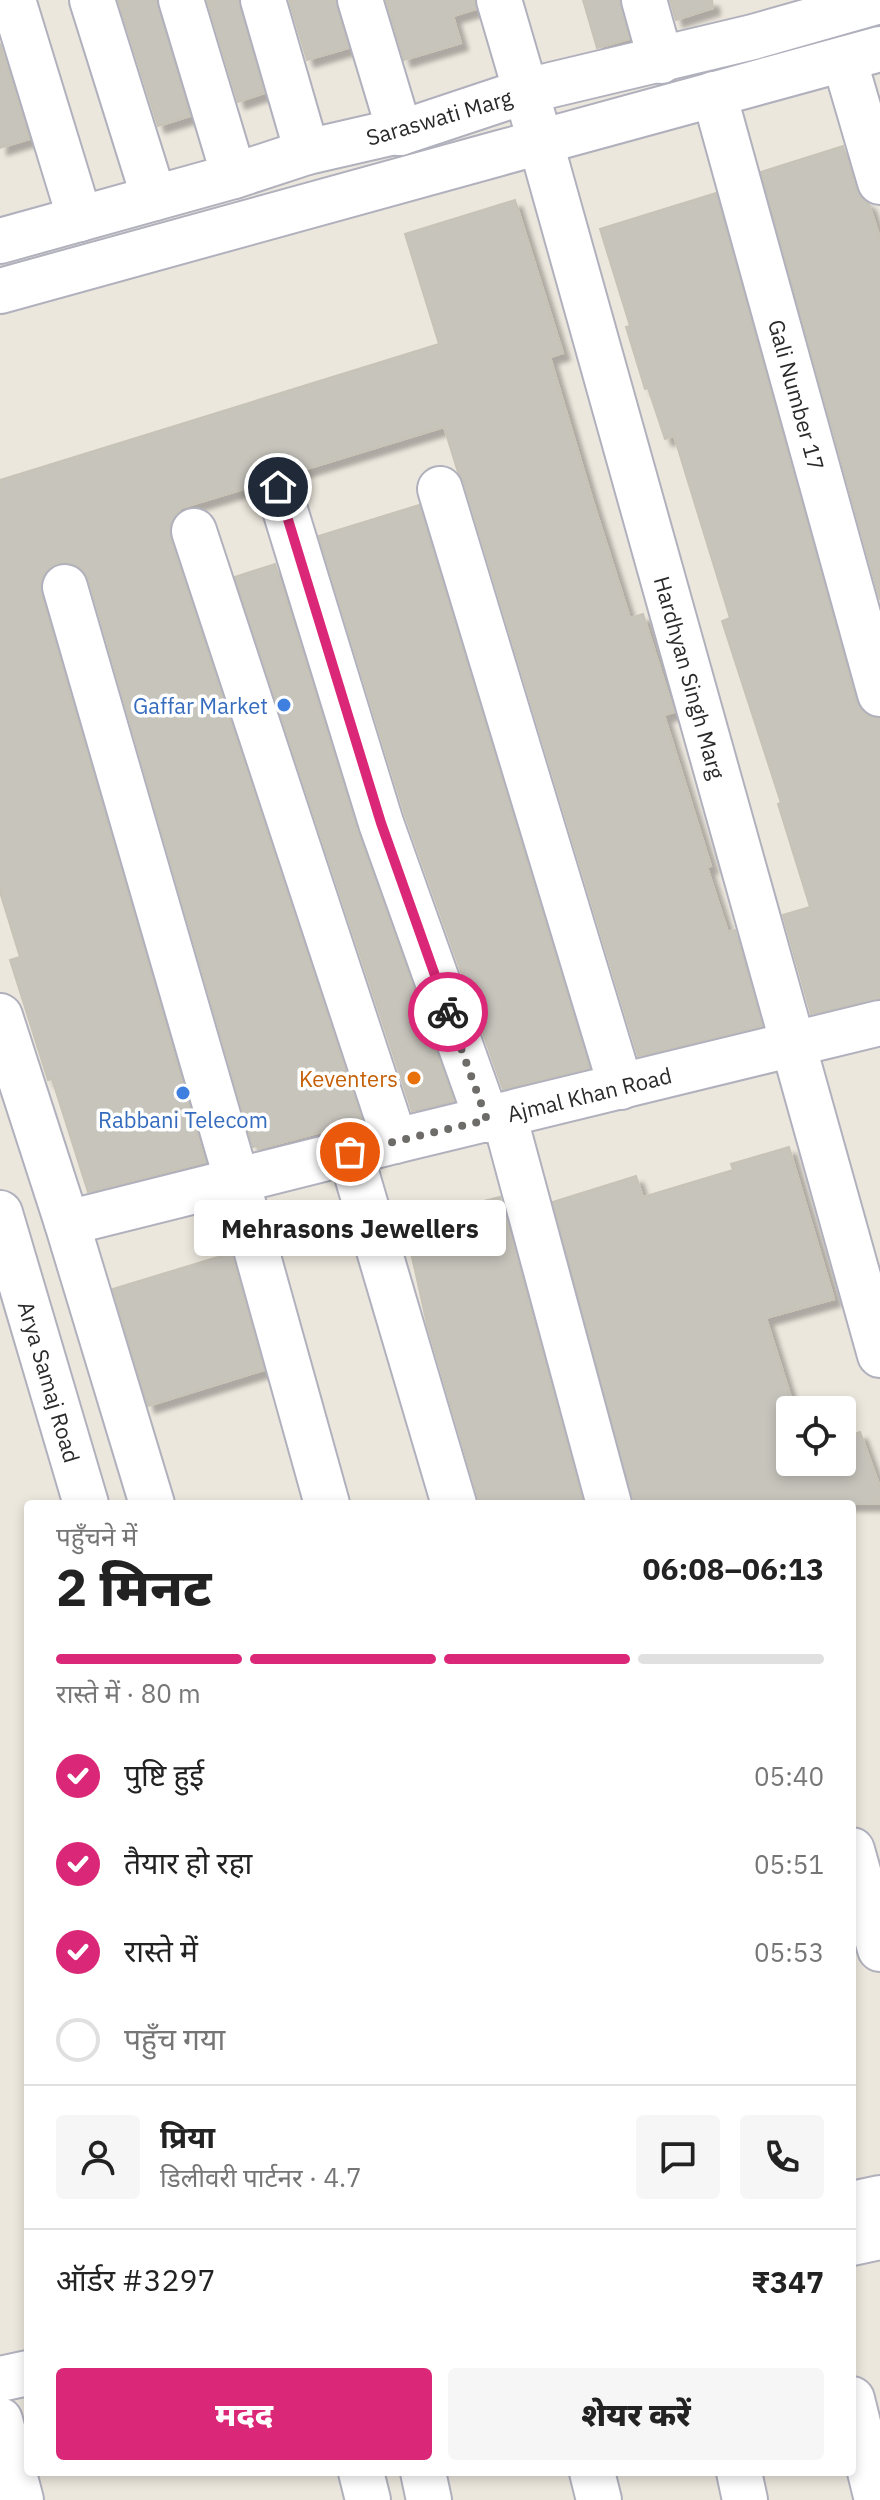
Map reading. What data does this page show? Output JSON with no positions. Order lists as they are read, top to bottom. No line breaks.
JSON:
{"streets":{"street":["Saraswati Marg","Gali Number 17","Hardhyan Singh Marg","Ajmal Khan Road","Arya Samaj Road"]},"crossings":[["Saraswati Marg","Hardhyan Singh Marg"],["Hardhyan Singh Marg","Ajmal Khan Road"]],"places":["Gaffar Market","Keventers","Rabbani Telecom","Mehrasons Jewellers"],"page":{"bubble":"Mehrasons Jewellers","heading":["2 मिनट","पहुँचने में","06:08–06:13"],"panel":["प्रिया","डिलीवरी पार्टनर · 4.7","ऑर्डर #3297","₹347"],"bar":"रास्ते में · 80 m","list":[["पुष्टि हुई","05:40"],["तैयार हो रहा","05:51"],["रास्ते में","05:53"],"पहुँच गया"],"buttons":["मदद","शेयर करें"]}}
